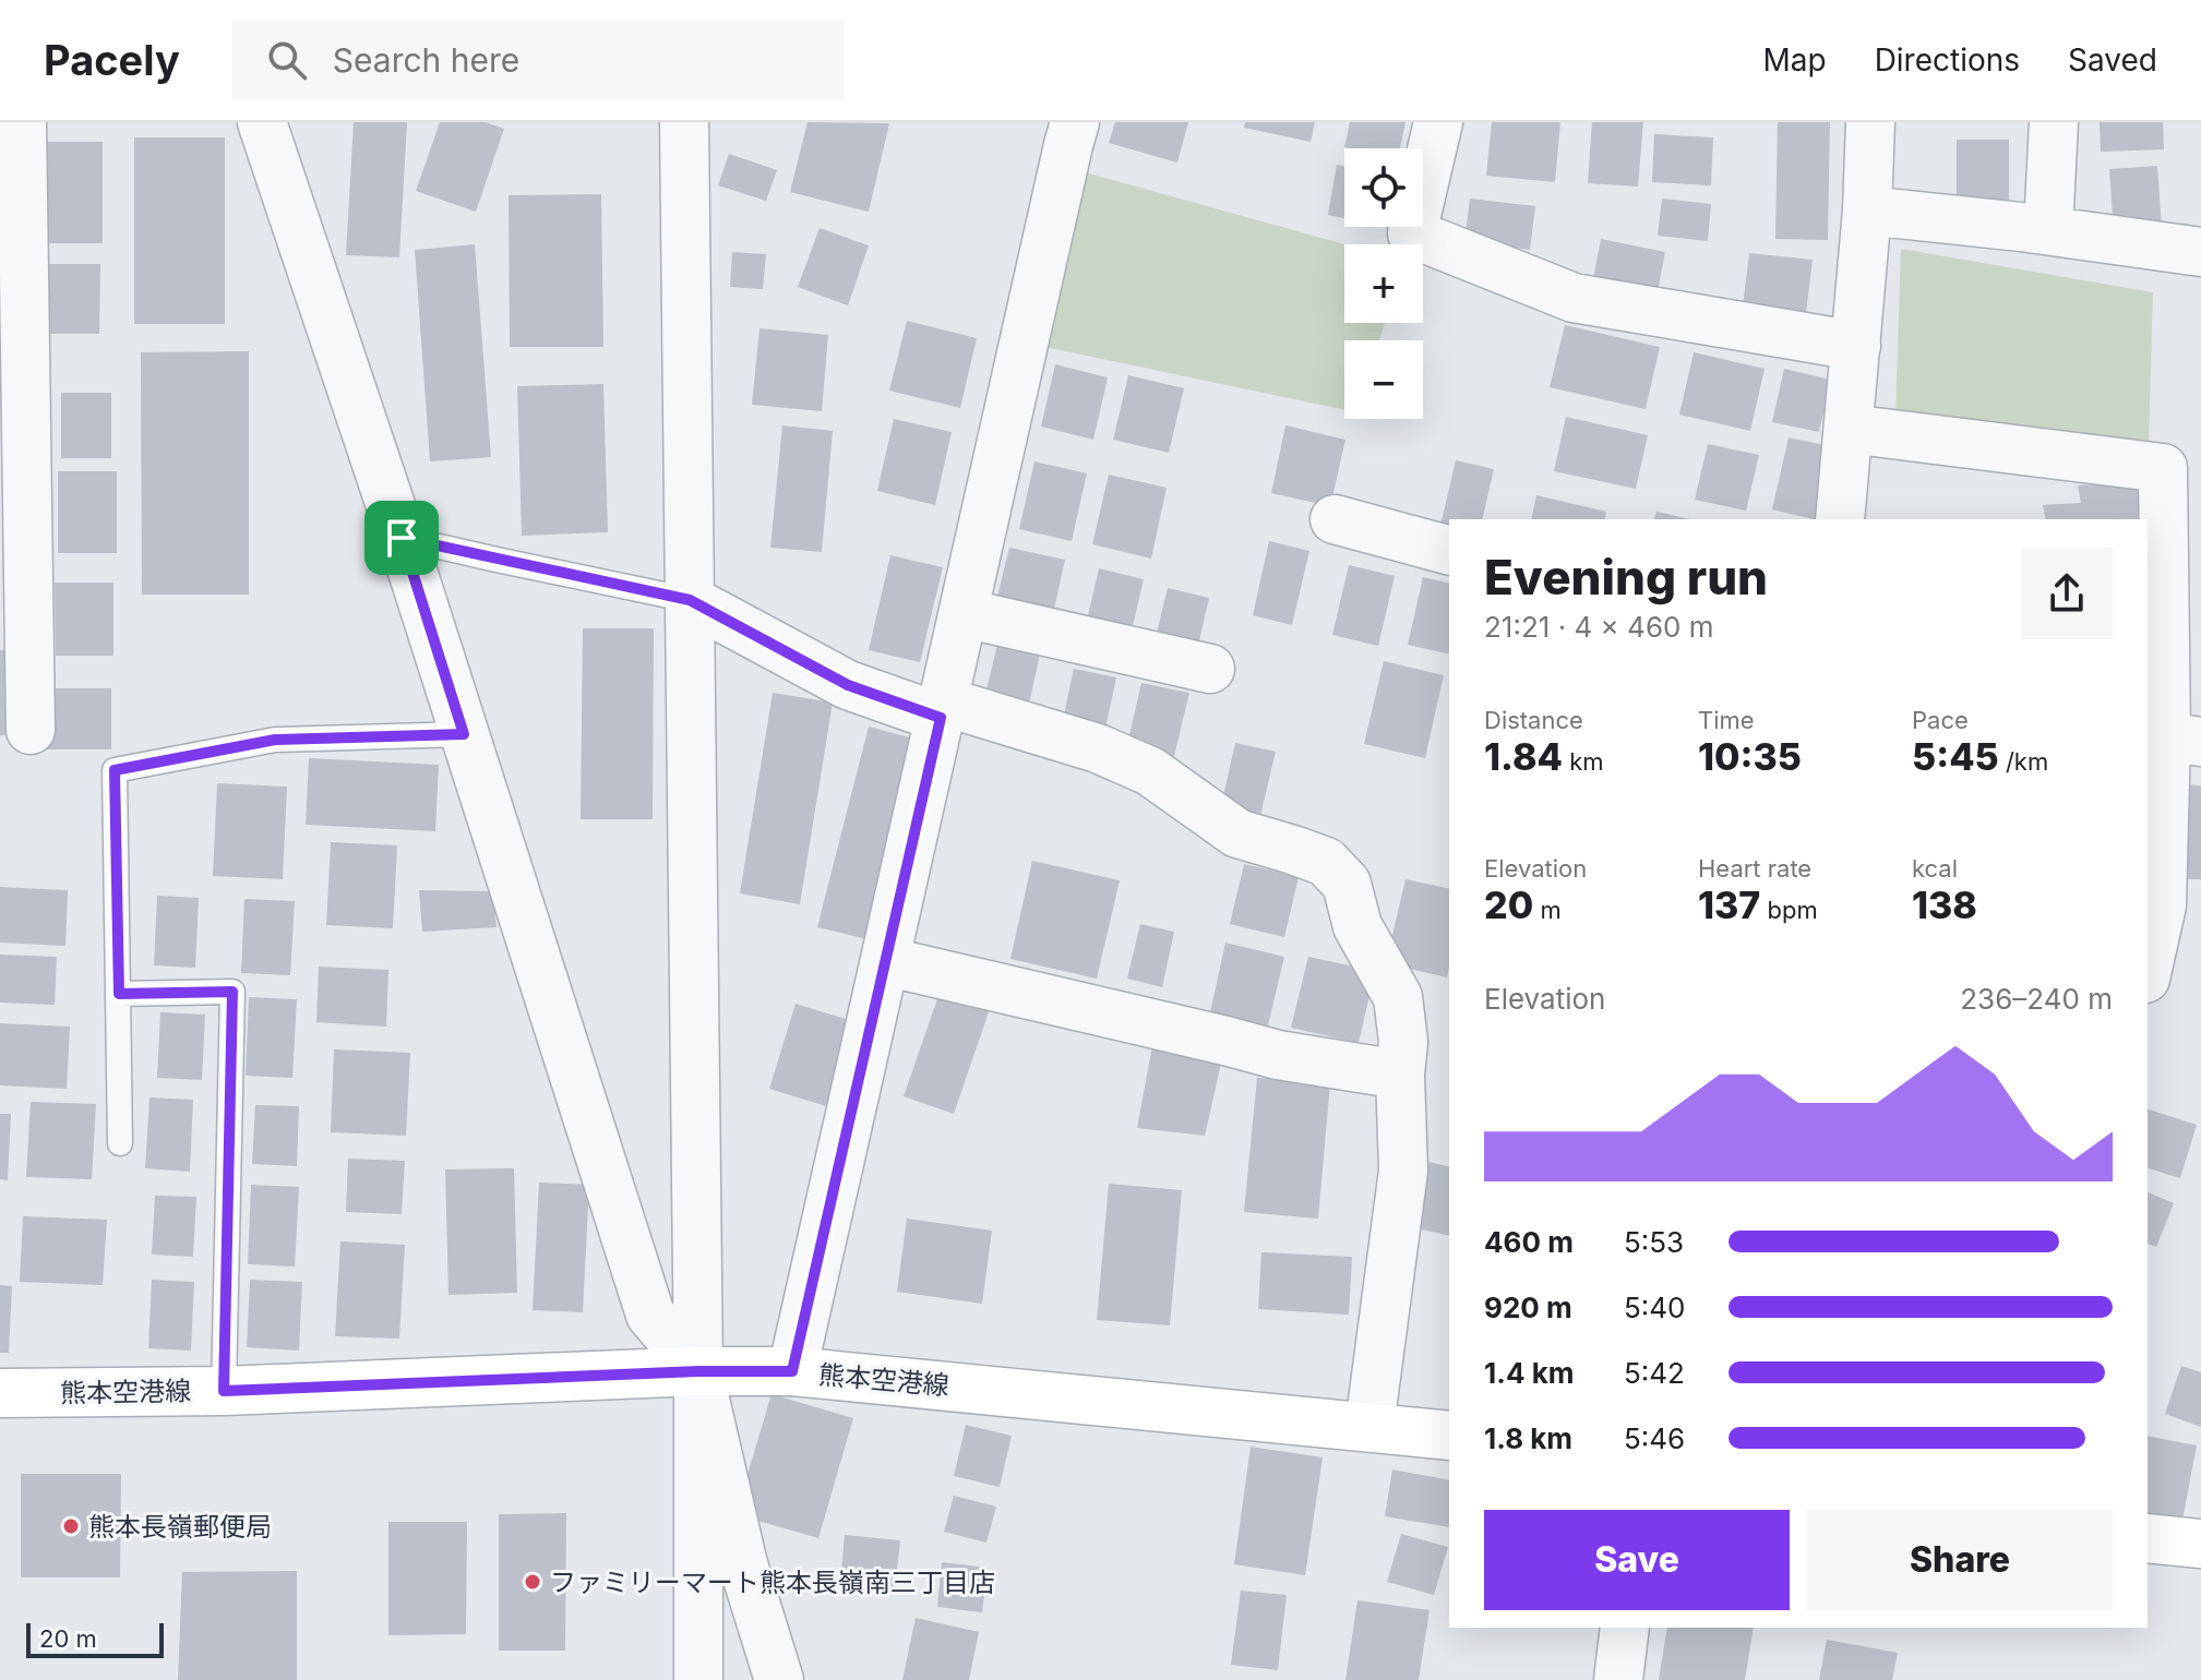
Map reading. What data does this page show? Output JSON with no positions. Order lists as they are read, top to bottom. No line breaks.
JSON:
{"streets":{"main road":["熊本空港線"]},"places":["熊本長嶺郵便局","ファミリーマート熊本長嶺南三丁目店"],"scale_bar":"20 m","page":{"header":"Pacely","search":"Search here","nav":["Map","Directions","Saved"],"map_buttons":["+","−"],"heading":["Evening run","21:21 · 4 × 460 m"],"stats":[["Distance","1.84 km"],["Time","10:35"],["Pace","5:45 /km"],["Elevation","20 m"],["Heart rate","137 bpm"],["kcal","138"]],"chart":["Elevation","236–240 m"],"list":[{"name":"460 m","note":"5:53"},{"name":"920 m","note":"5:40"},{"name":"1.4 km","note":"5:42"},{"name":"1.8 km","note":"5:46"}],"buttons":["Save","Share"],"scale":"20 m"}}
